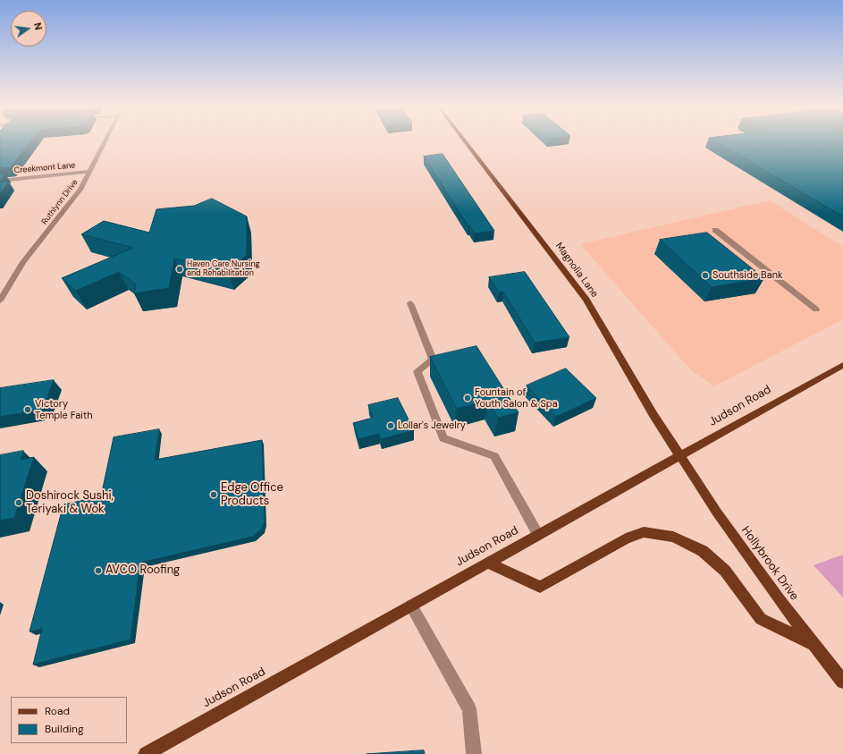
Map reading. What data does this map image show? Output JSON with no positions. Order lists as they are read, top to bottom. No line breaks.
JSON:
{"streets":{"main road":["Magnolia Lane","Judson Road","Hollybrook Drive"],"street":["Creekmont Lane","Ruthlynn Drive"]},"crossings":[["Creekmont Lane","Ruthlynn Drive"],["Magnolia Lane","Judson Road"],["Magnolia Lane","Hollybrook Drive"],["Judson Road","Hollybrook Drive"]],"places":["Haven Care Nursing and Rehabilitation","Southside Bank","Fountain of Youth Salon & Spa","Victory Temple Faith","Lollar's Jewelry","Edge Office Products","Doshirock Sushi, Teriyaki & Wok","AVCO Roofing"],"legend":["Road","Building"],"north":"right"}
